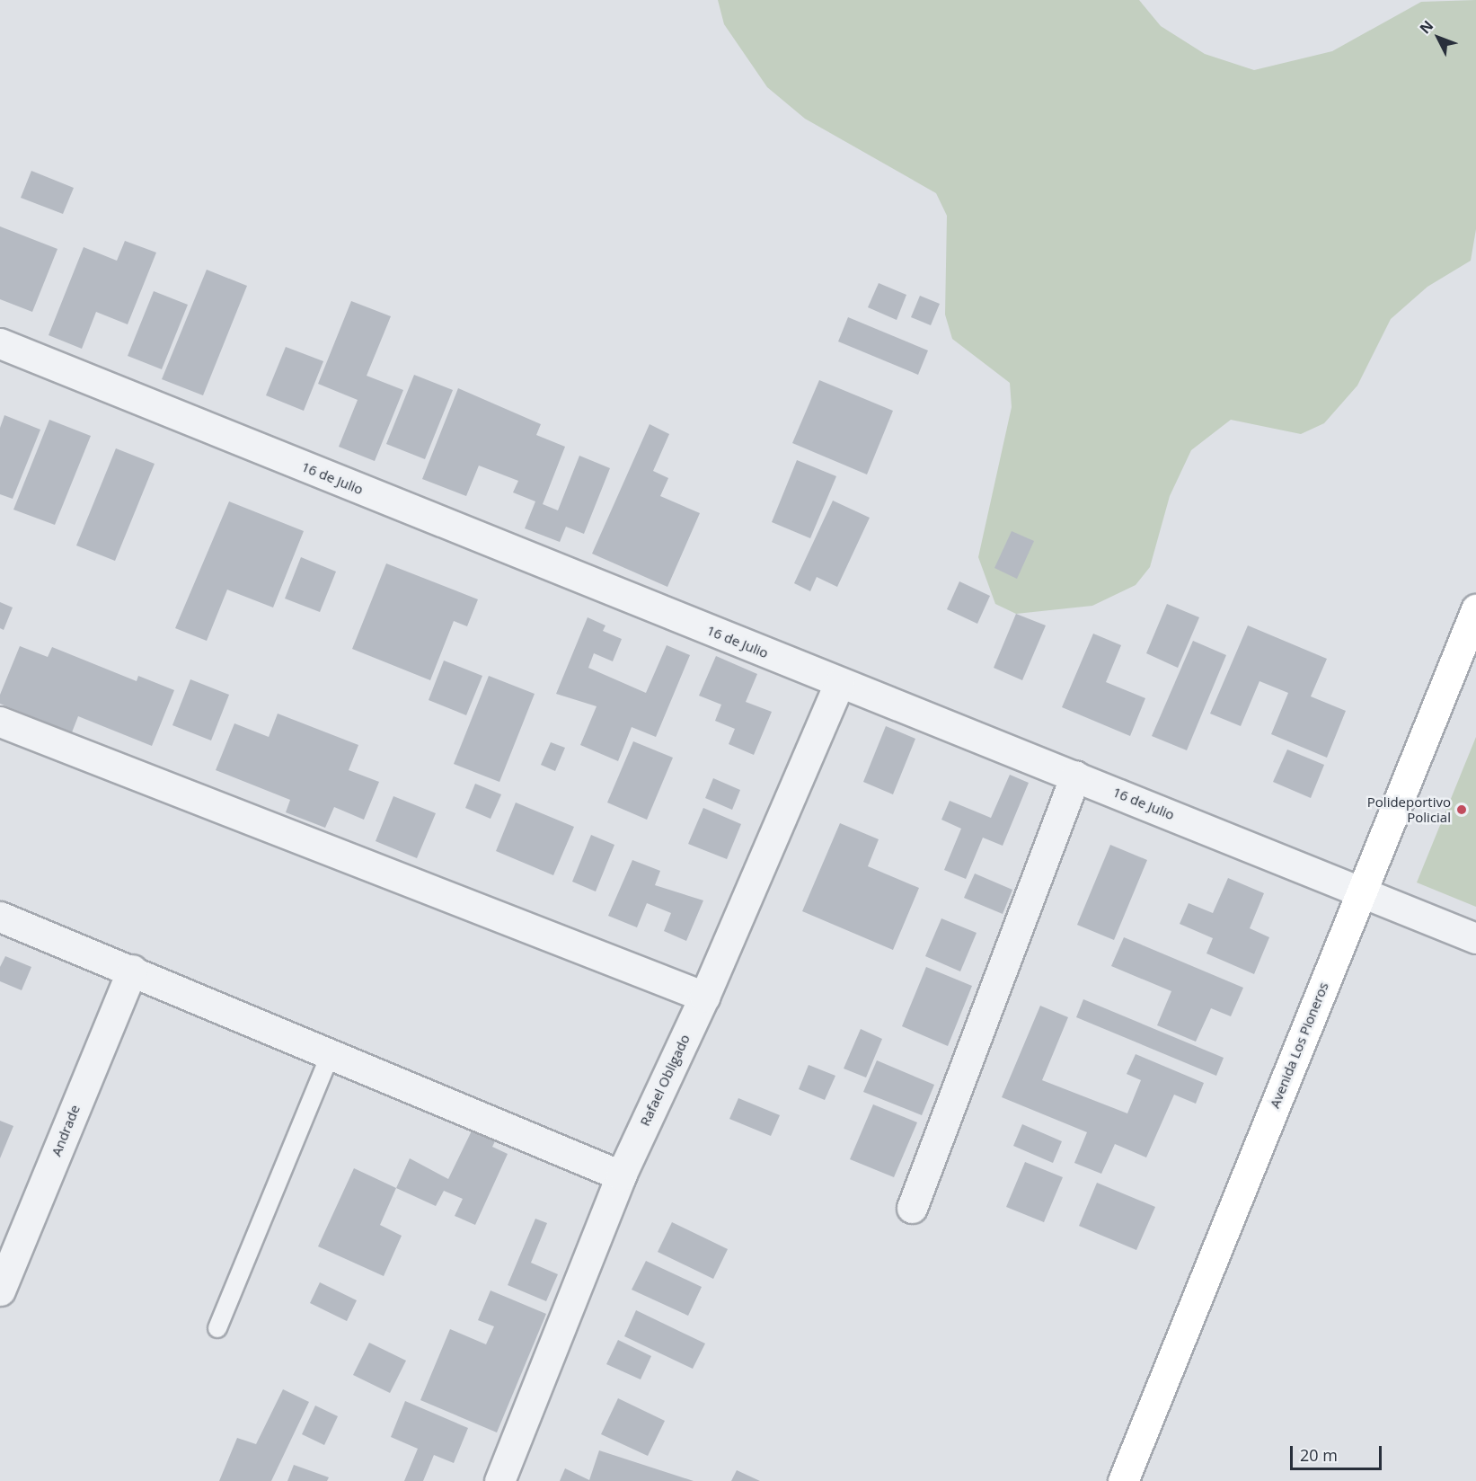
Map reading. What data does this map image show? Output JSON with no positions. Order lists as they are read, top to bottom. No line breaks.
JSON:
{"streets":{"main road":["Avenida Los Pioneros"],"street":["16 de Julio","Rafael Obligado","Andrade"]},"crossings":[["16 de Julio","Avenida Los Pioneros"],["16 de Julio","Rafael Obligado"]],"places":["Polideportivo Policial"],"scale_bar":"20 m","north":"top left"}
